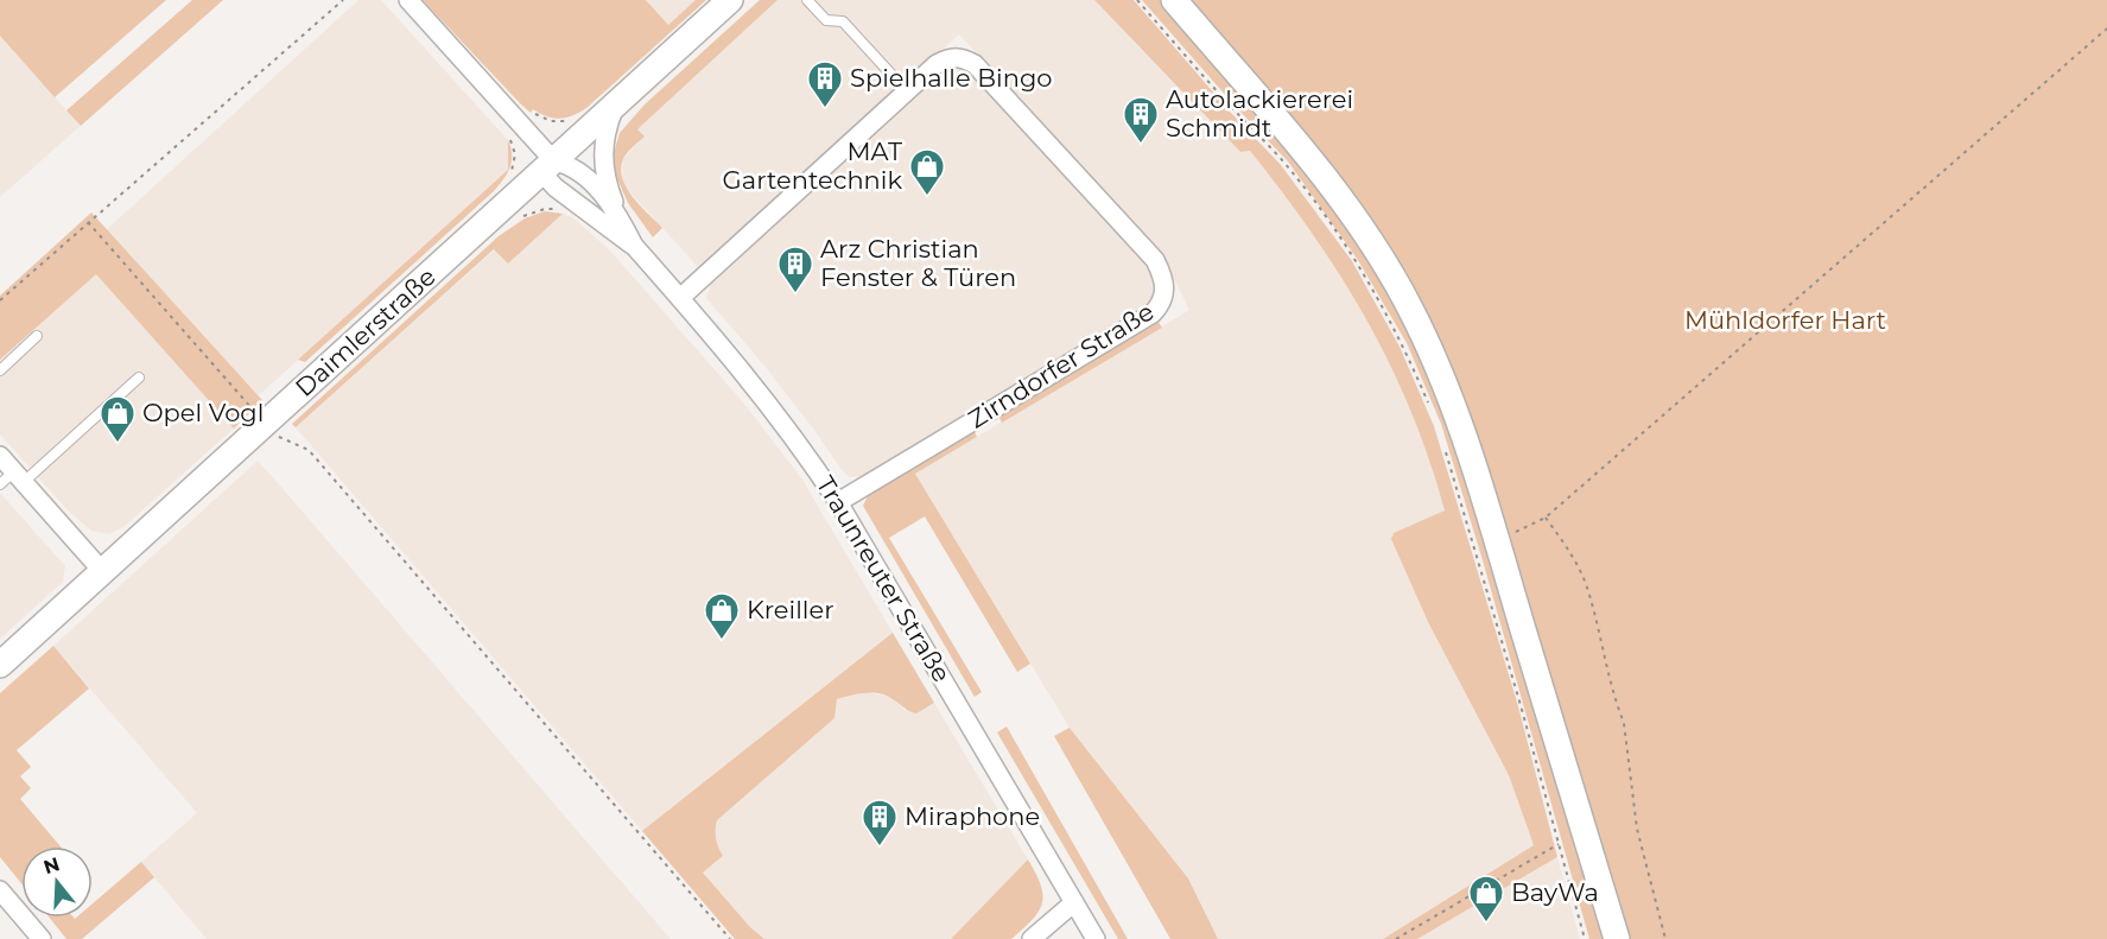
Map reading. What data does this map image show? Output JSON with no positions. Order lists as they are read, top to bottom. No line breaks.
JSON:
{"streets":{"main road":["Daimlerstraße"],"street":["Zirndorfer Straße","Traunreuter Straße"]},"crossings":[["Daimlerstraße","Traunreuter Straße"],["Zirndorfer Straße","Traunreuter Straße"]],"parks":["Mühldorfer Hart"],"places":{"building":["Spielhalle Bingo","Autolackiererei Schmidt","Arz Christian Fenster & Türen","Miraphone"],"shop":["MAT Gartentechnik","Opel Vogl","Kreiller","BayWa"]},"north":"top"}
